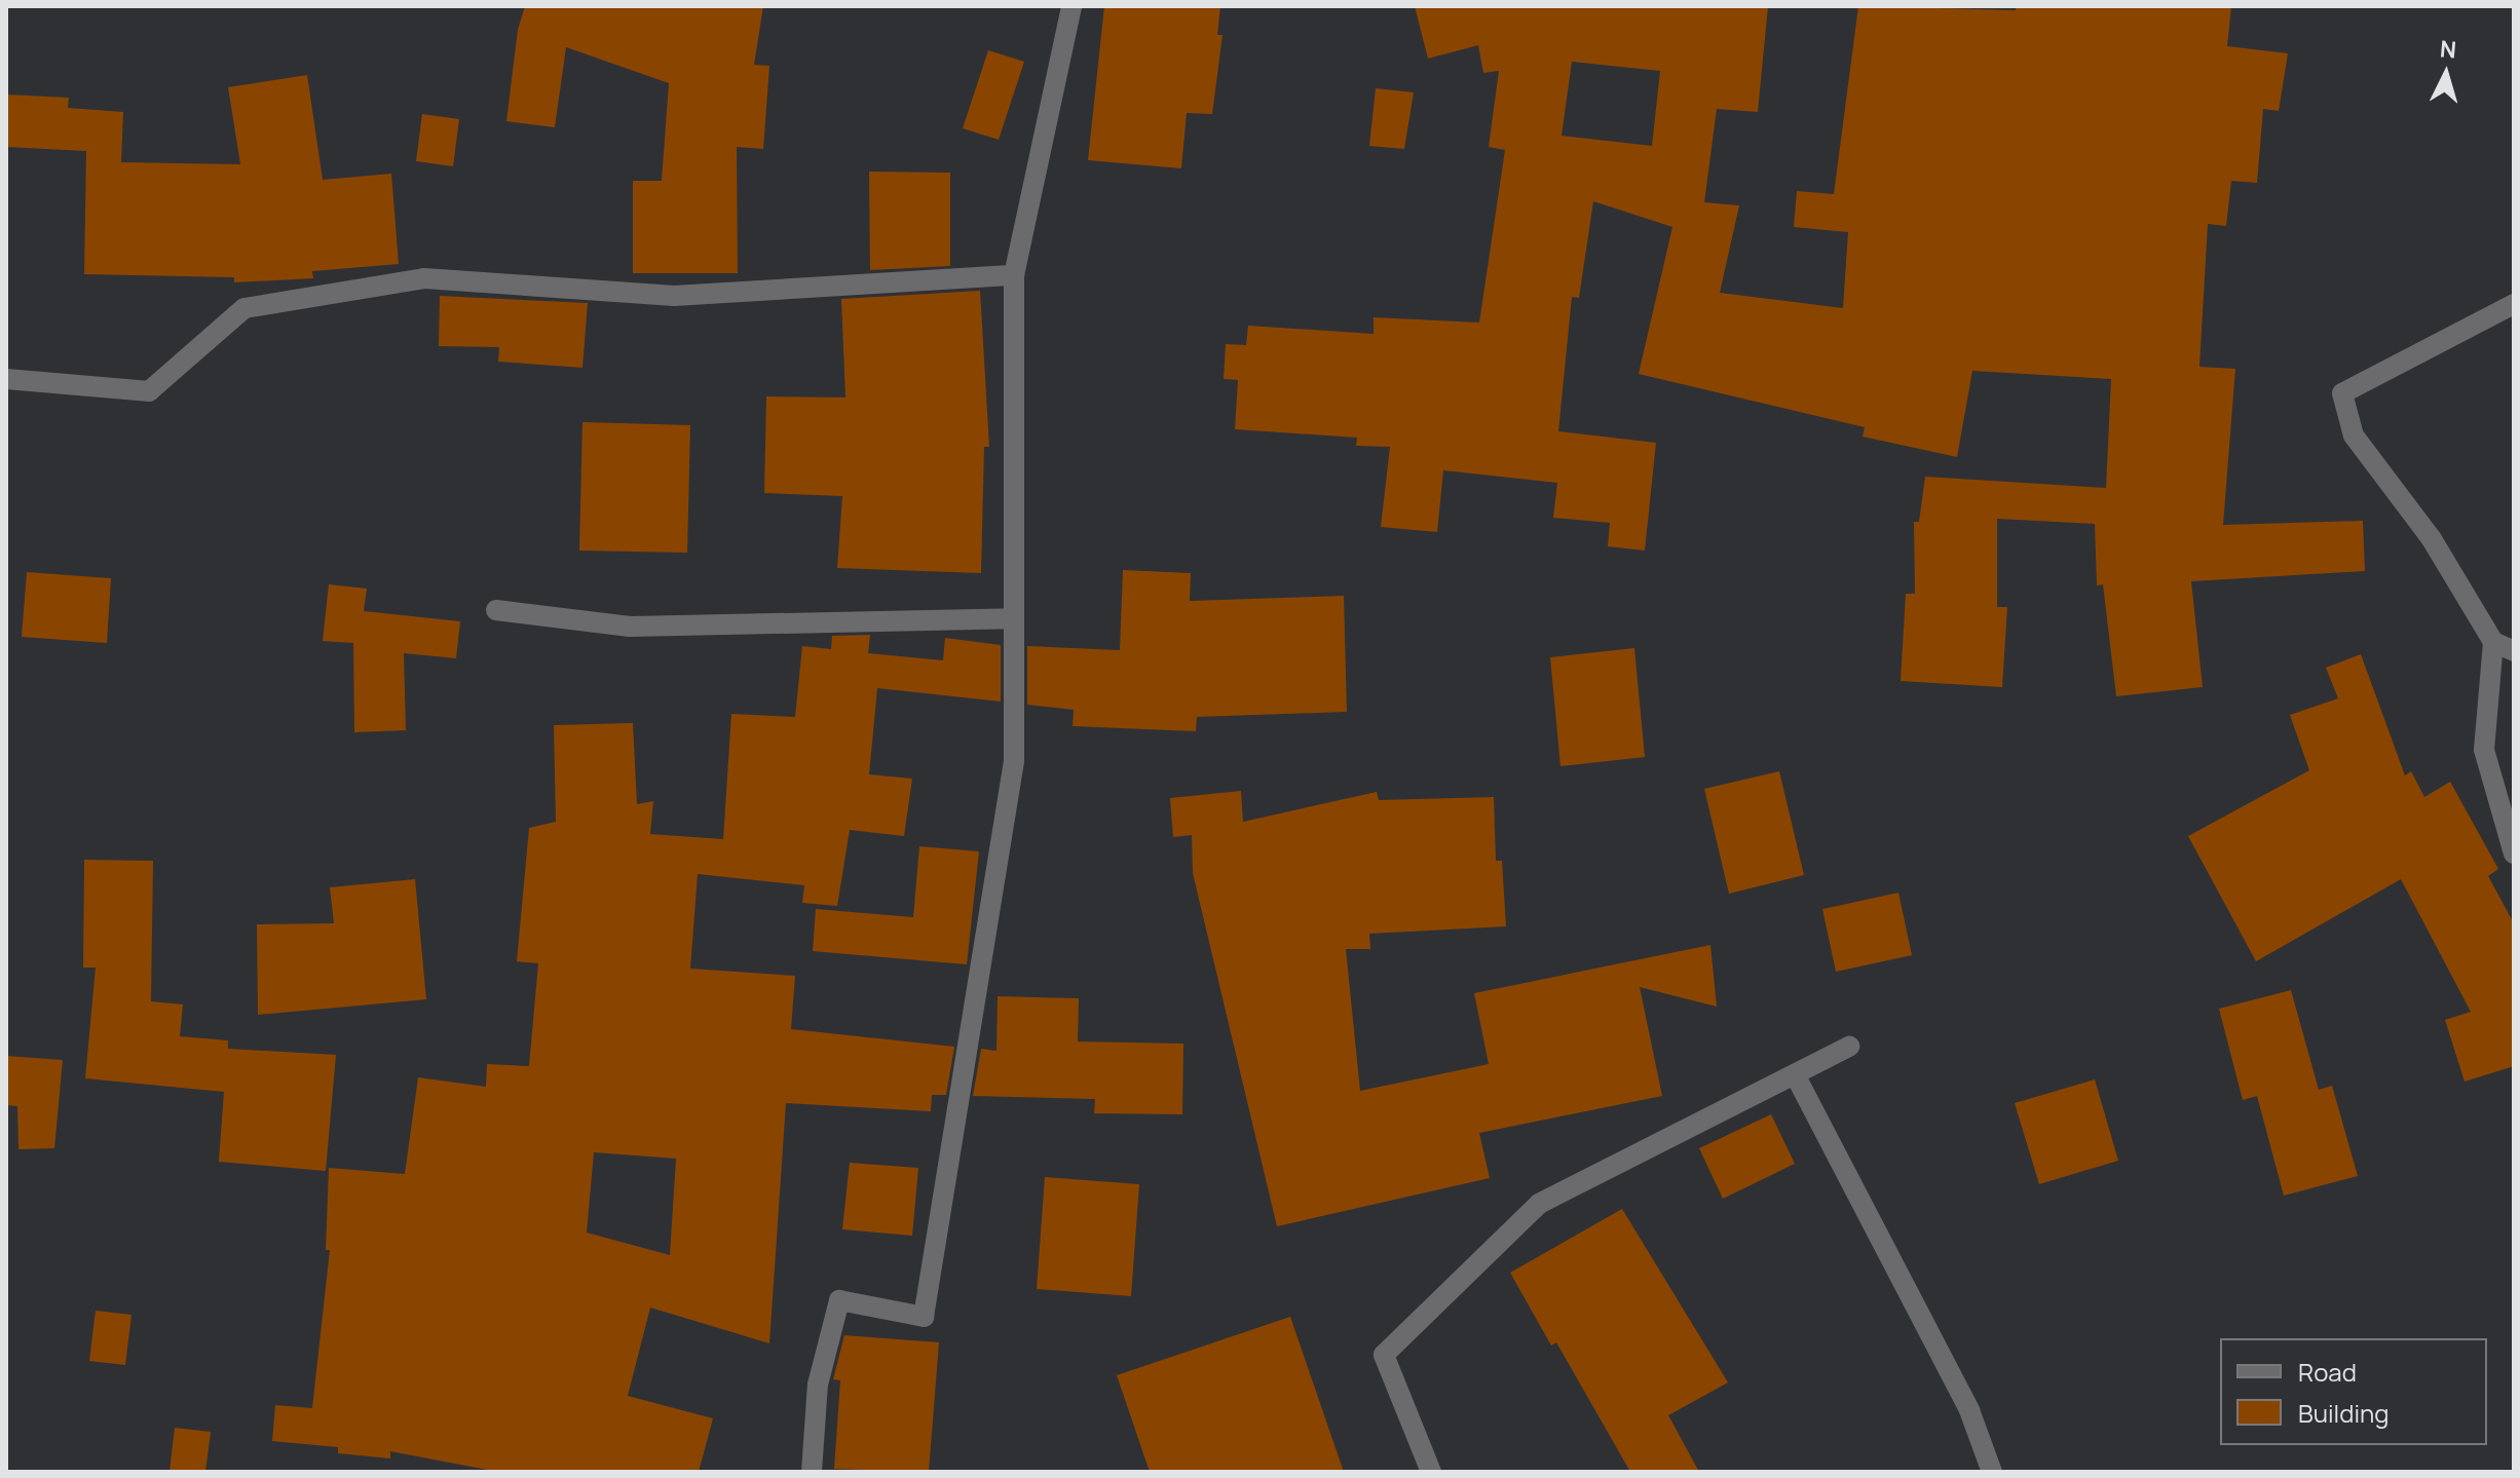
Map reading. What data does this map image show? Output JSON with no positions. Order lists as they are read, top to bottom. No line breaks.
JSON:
{"legend":["Road","Building"],"north":"top"}
